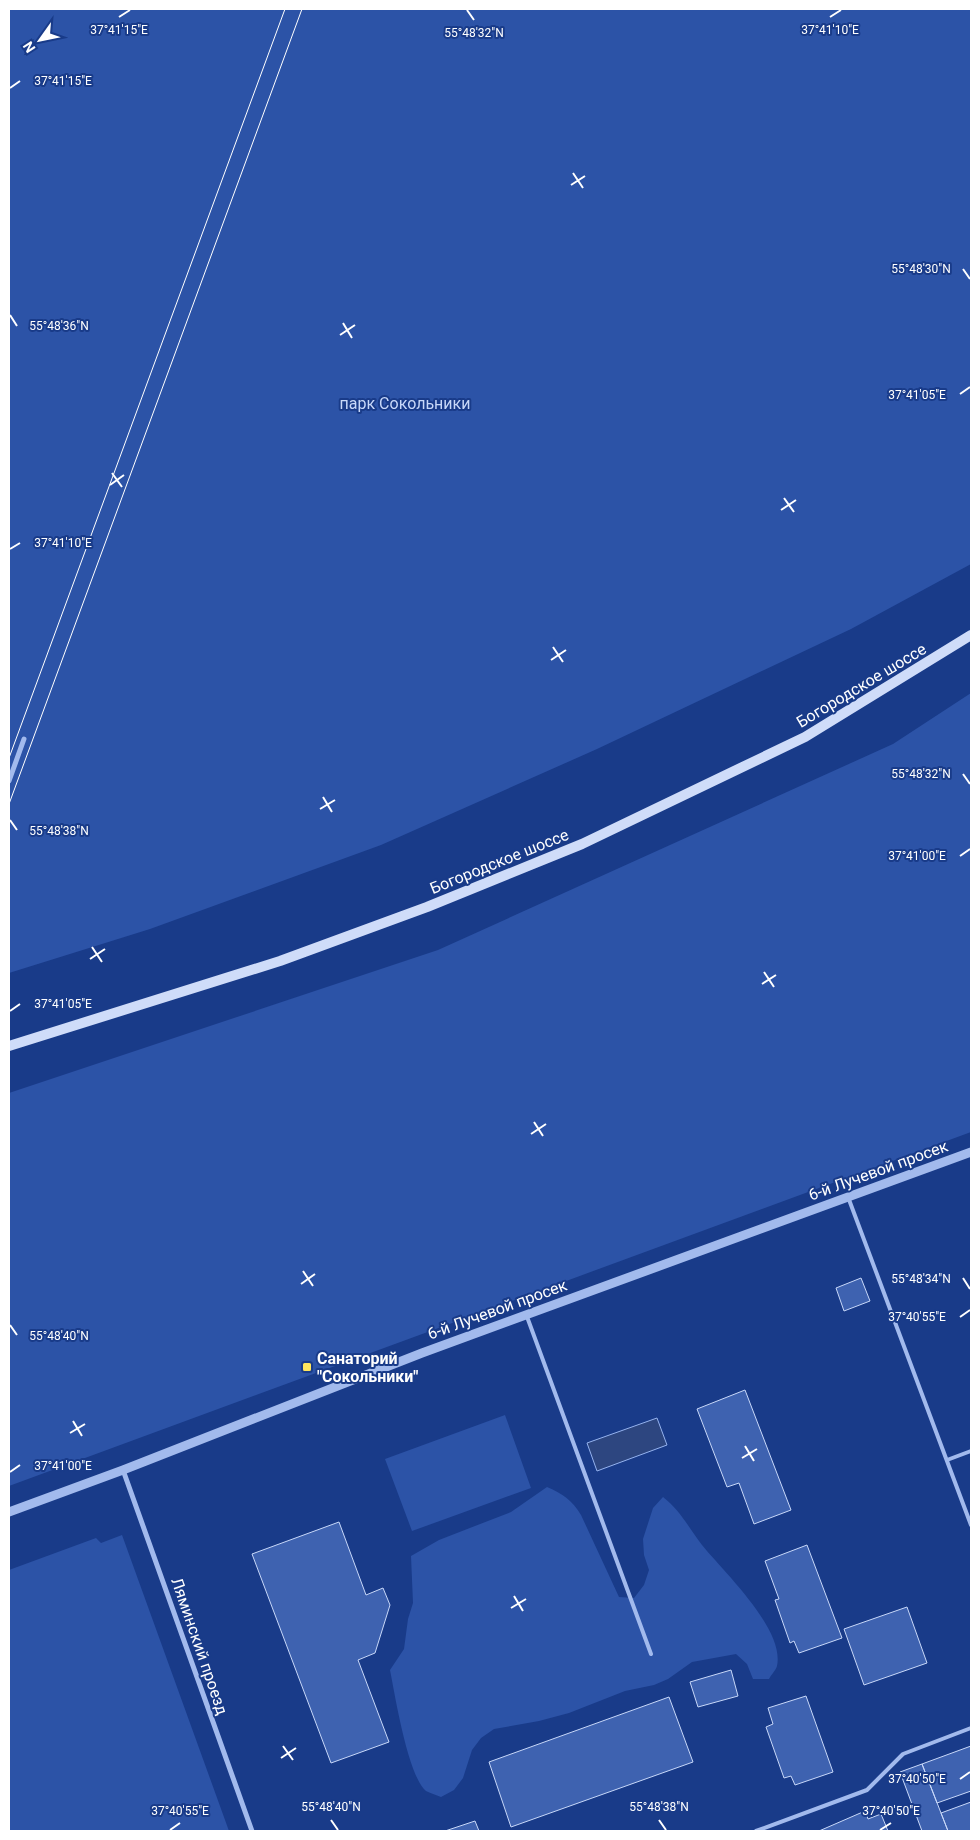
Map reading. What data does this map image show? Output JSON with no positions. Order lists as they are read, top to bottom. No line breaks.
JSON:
{"streets":{"main road":["Богородское шоссе"],"street":["6-й Лучевой просек","Ляминский проезд"]},"crossings":[["6-й Лучевой просек","Ляминский проезд"]],"parks":["парк Сокольники"],"places":{"transit":["Санаторий \"Сокольники\""]},"north":"bottom left","coordinates":["37°41'15\"E","37°41'10\"E","55°48'32\"N","55°48'30\"N","55°48'36\"N","37°41'05\"E","55°48'38\"N","37°41'00\"E","55°48'34\"N","37°40'55\"E","55°48'40\"N","37°40'50\"E"]}
